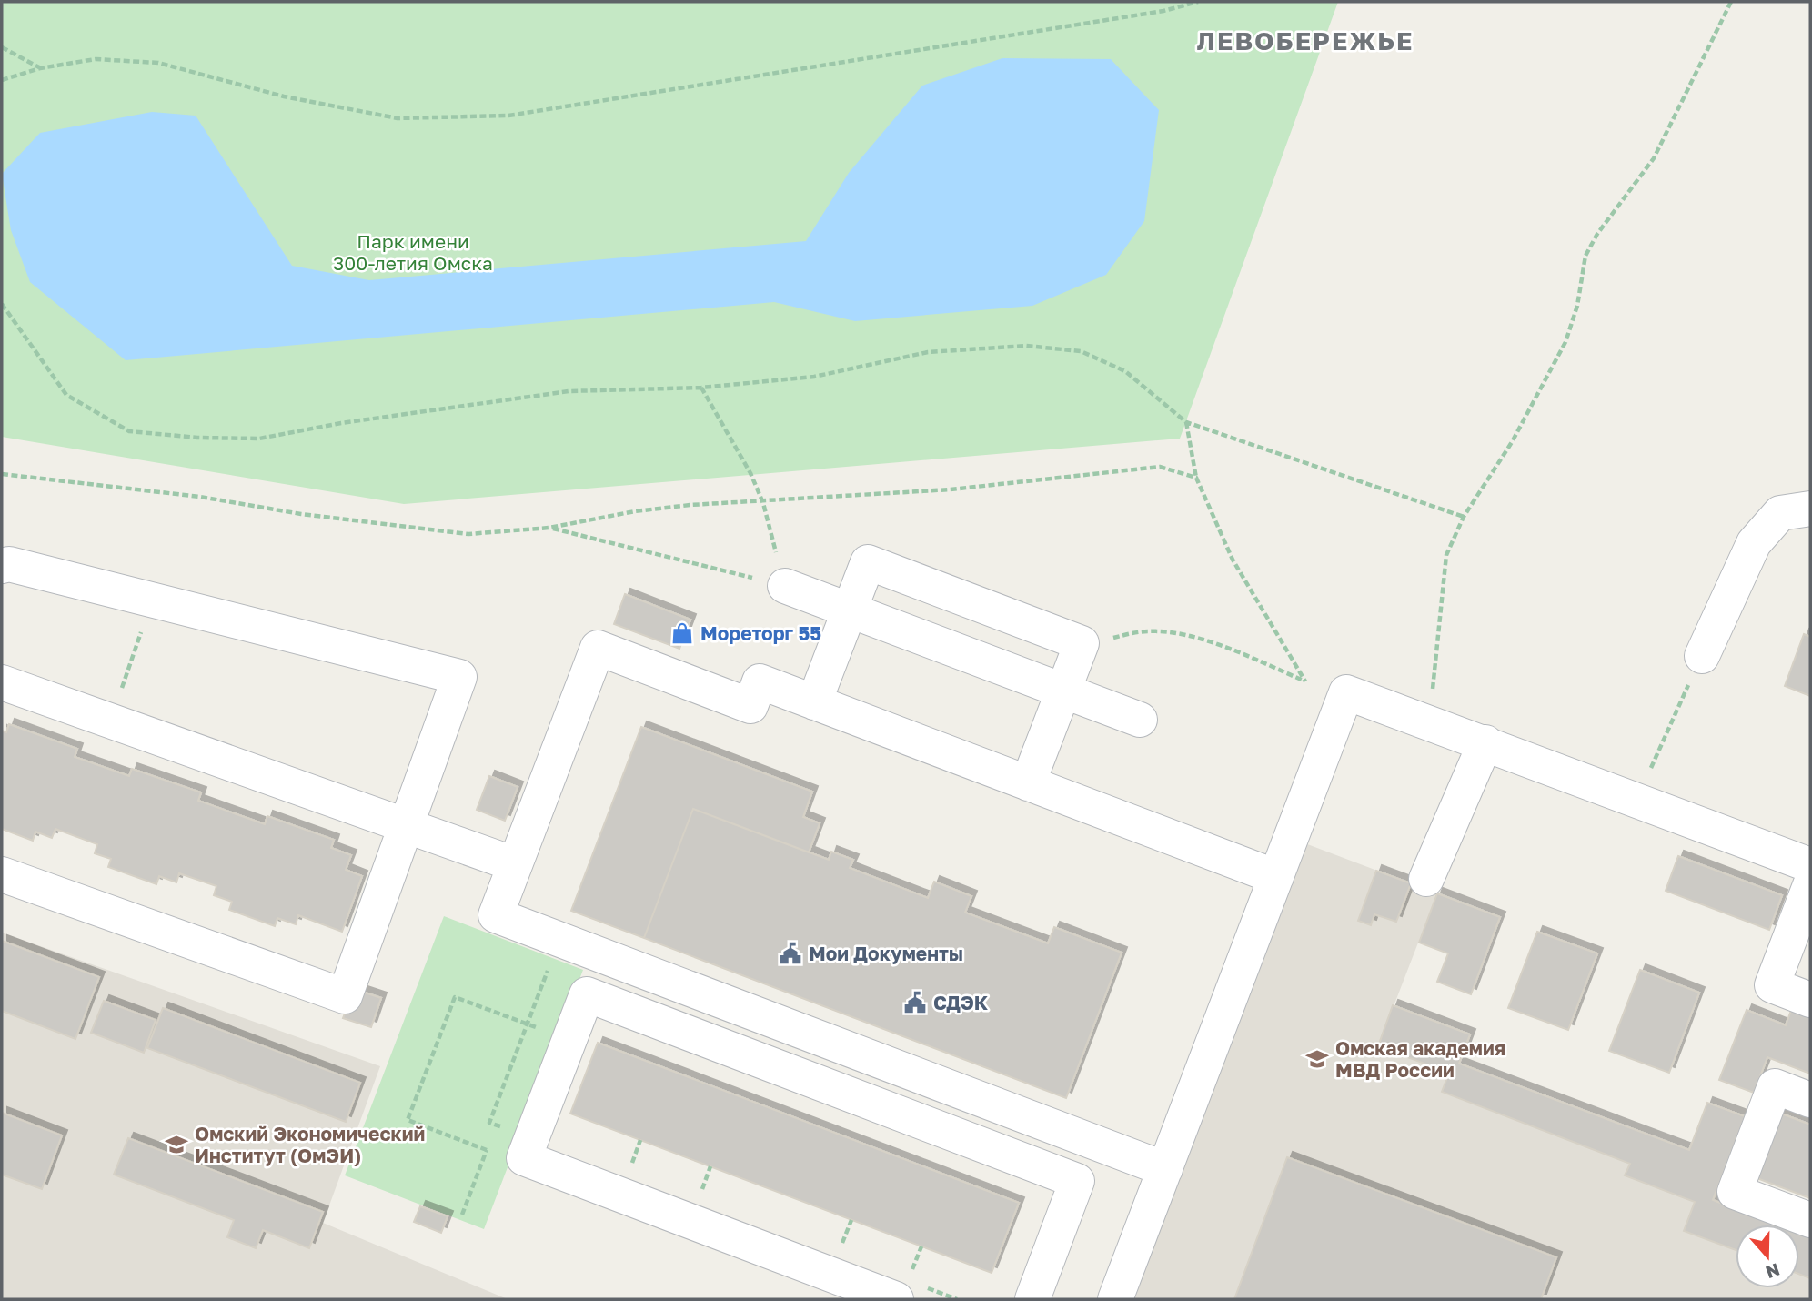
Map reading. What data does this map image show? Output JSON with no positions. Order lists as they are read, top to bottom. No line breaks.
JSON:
{"districts":["ЛЕВОБЕРЕЖЬЕ"],"parks":["Парк имени 300-летия Омска"],"places":{"shop":["Мореторг 55"],"public building":["Мои Документы","СДЭК"],"school or university":["Омская академия МВД России","Омский Экономический Институт (ОмЭИ)"]},"north":"bottom"}
